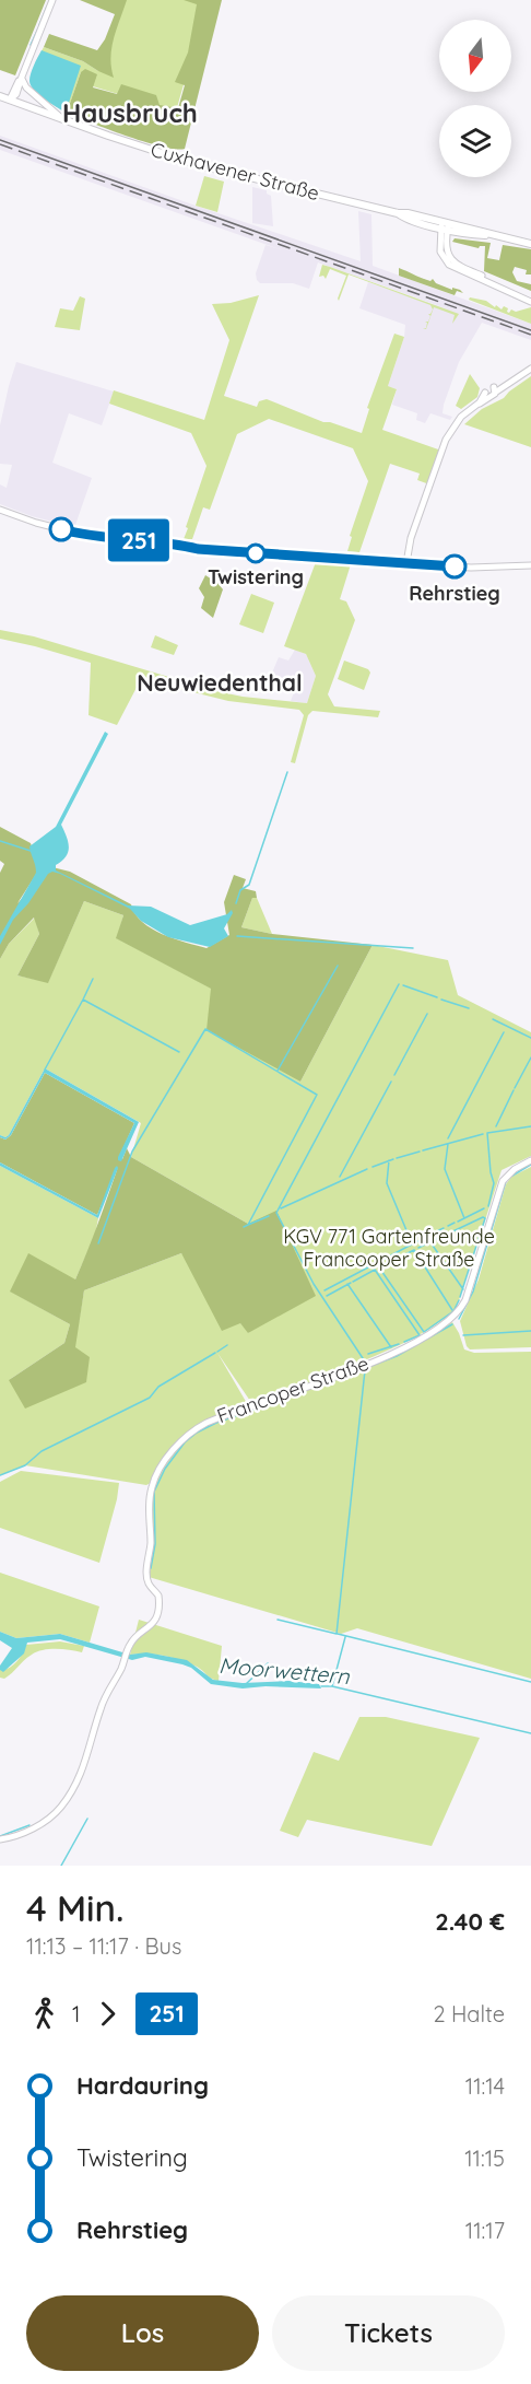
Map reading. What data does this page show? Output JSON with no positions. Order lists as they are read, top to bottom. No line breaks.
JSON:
{"streets":{"main road":["Cuxhavener Straße","Francoper Straße"]},"districts":["Hausbruch","Neuwiedenthal"],"water":["Moorwettern"],"parks":["KGV 771 Gartenfreunde Francooper Straße"],"places":["Twistering","Rehrstieg"],"lines":["bus line 251"],"north":"bottom","page":{"on_map":"251","heading":["4 Min.","11:13 – 11:17 · Bus","2.40 €"],"legs":["1","251","2 Halte"],"list":[{"name":"Hardauring","value":"11:14"},{"name":"Twistering","value":"11:15"},{"name":"Rehrstieg","value":"11:17"}],"buttons":["Los","Tickets"]}}
